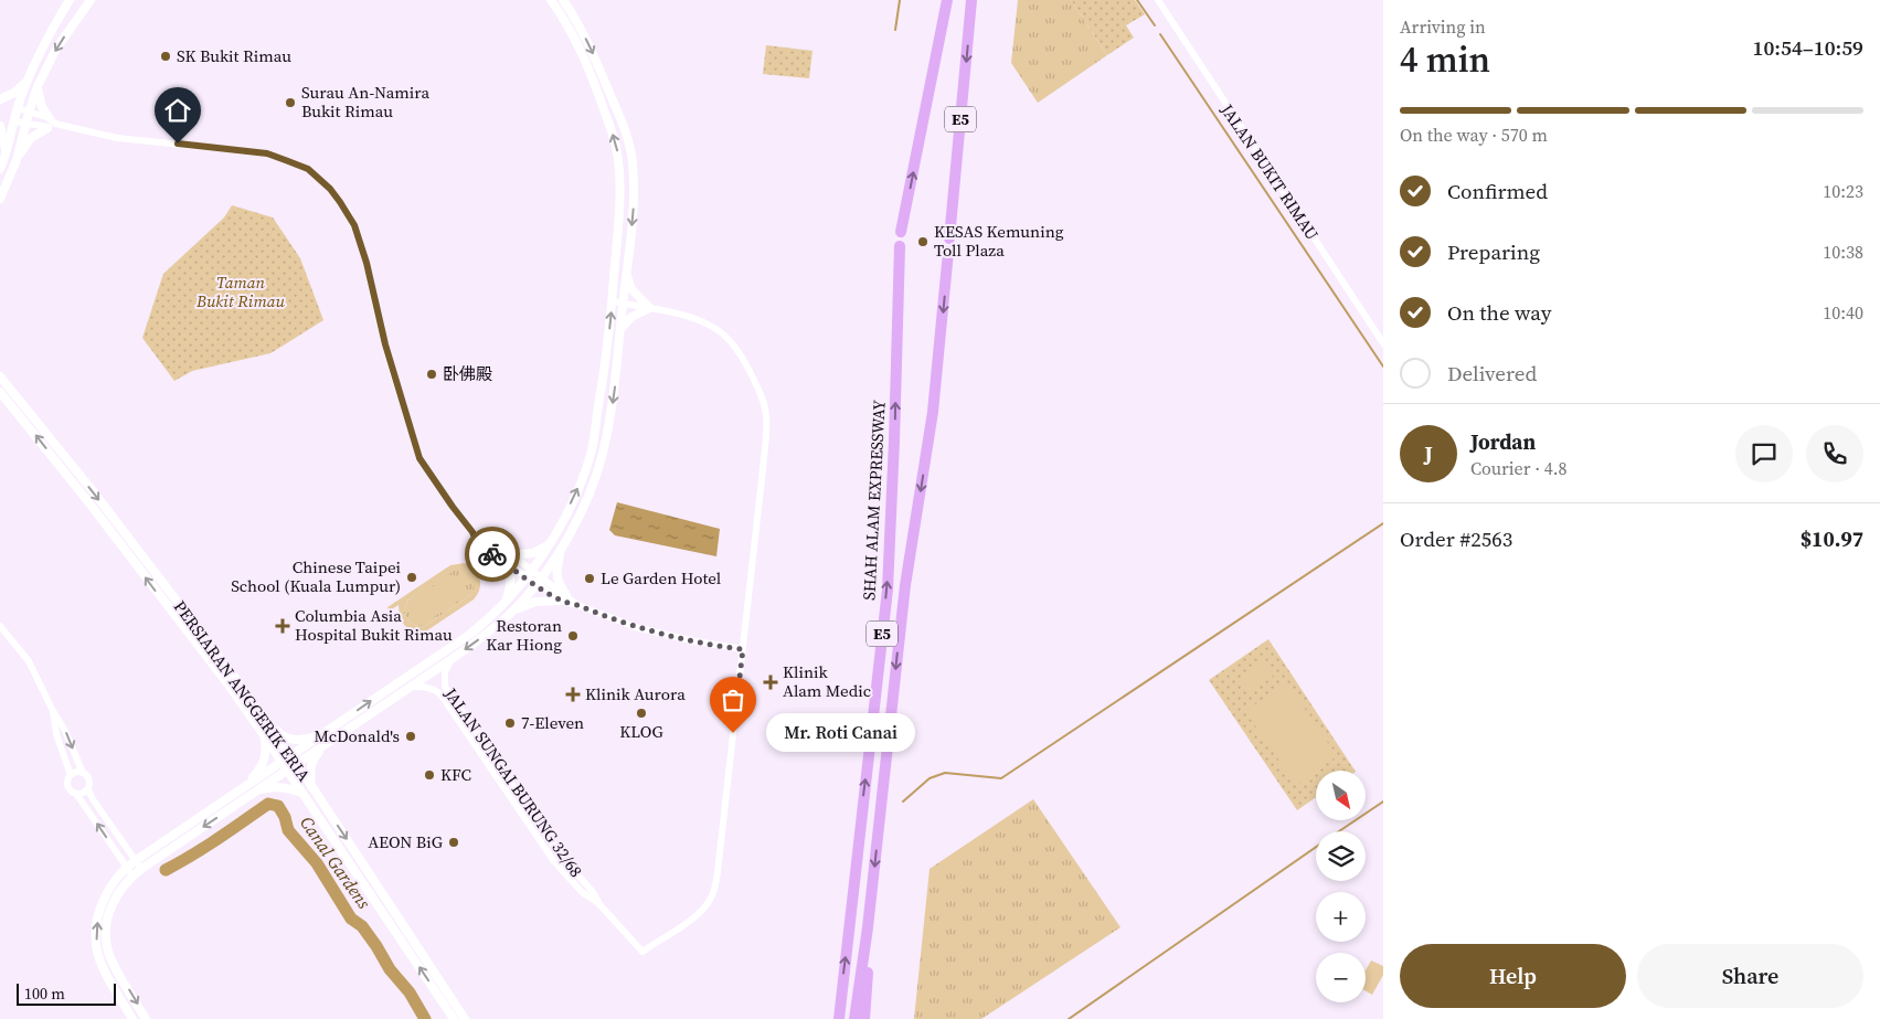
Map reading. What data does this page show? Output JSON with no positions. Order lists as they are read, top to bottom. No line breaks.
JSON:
{"streets":{"highway":["E5","SHAH ALAM EXPRESSWAY"],"main road":["PERSIARAN ANGGERIK ERIA"],"street":["JALAN BUKIT RIMAU","JALAN SUNGAI BURUNG 32/68"]},"water":["Canal Gardens"],"parks":["Taman Bukit Rimau"],"places":{"other":["SK Bukit Rimau","Surau An-Namira Bukit Rimau","KESAS Kemuning Toll Plaza","卧佛殿","Chinese Taipei School (Kuala Lumpur)","Le Garden Hotel","Restoran Kar Hiong","KLOG","7-Eleven","Mr. Roti Canai","McDonald's","KFC","AEON BiG"],"health":["Columbia Asia Hospital Bukit Rimau","Klinik Alam Medic","Klinik Aurora"]},"scale_bar":"100 m","north":"bottom right","page":{"heading":["4 min","Arriving in","10:54–10:59"],"panel":["Jordan","Courier · 4.8","Order #2563","$10.97"],"bar":"On the way · 570 m","list":[["Confirmed","10:23"],["Preparing","10:38"],["On the way","10:40"],"Delivered"],"round":"J","bubble":"Mr. Roti Canai","map_buttons":["+","−"],"buttons":["Help","Share"],"scale":"100 m"}}
